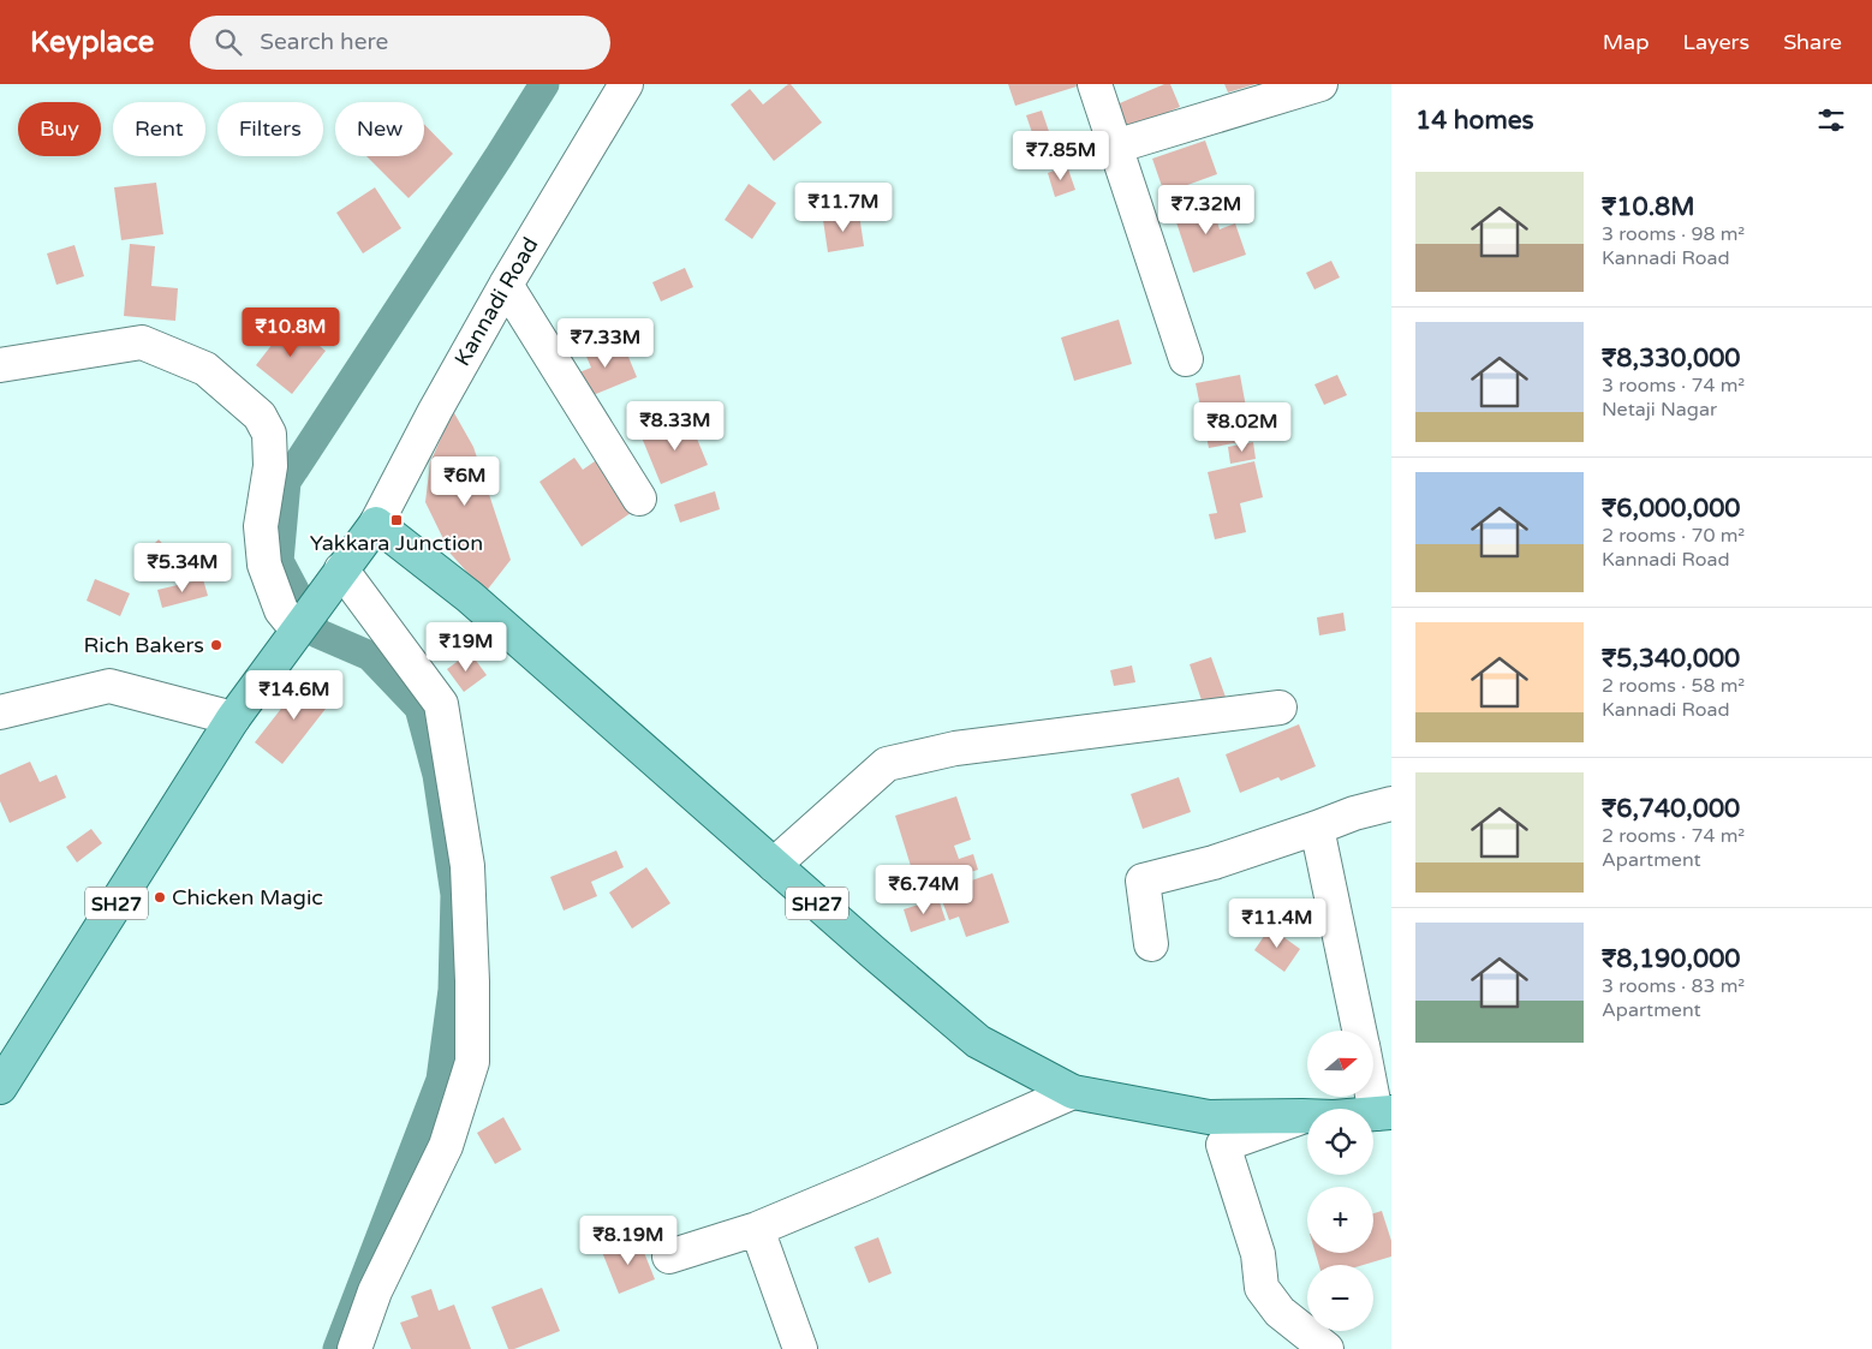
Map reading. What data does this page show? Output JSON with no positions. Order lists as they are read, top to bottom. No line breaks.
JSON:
{"streets":{"main road":["SH27"],"street":["Kannadi Road"]},"crossings":[["Kannadi Road","SH27"]],"places":{"transit":["Yakkara Junction"],"other":["Rich Bakers","Chicken Magic"]},"north":"right","page":{"header":"Keyplace","search":"Search here","nav":["Map","Layers","Share"],"heading":"14 homes","chip":["Buy","Rent","Filters","New"],"price":["₹7.85M","₹11.7M","₹7.32M","₹10.8M","₹7.33M","₹8.33M","₹8.02M","₹6M","₹5.34M","₹19M","₹14.6M","₹6.74M","₹11.4M","₹8.19M"],"list":[{"name":"₹10.8M","note":"3 rooms · 98 m² · Kannadi Road"},{"name":"₹8,330,000","note":"3 rooms · 74 m² · Netaji Nagar"},{"name":"₹6,000,000","note":"2 rooms · 70 m² · Kannadi Road"},{"name":"₹5,340,000","note":"2 rooms · 58 m² · Kannadi Road"},{"name":"₹6,740,000","note":"2 rooms · 74 m² · Apartment"},{"name":"₹8,190,000","note":"3 rooms · 83 m² · Apartment"}],"map_buttons":["+","−"]}}
